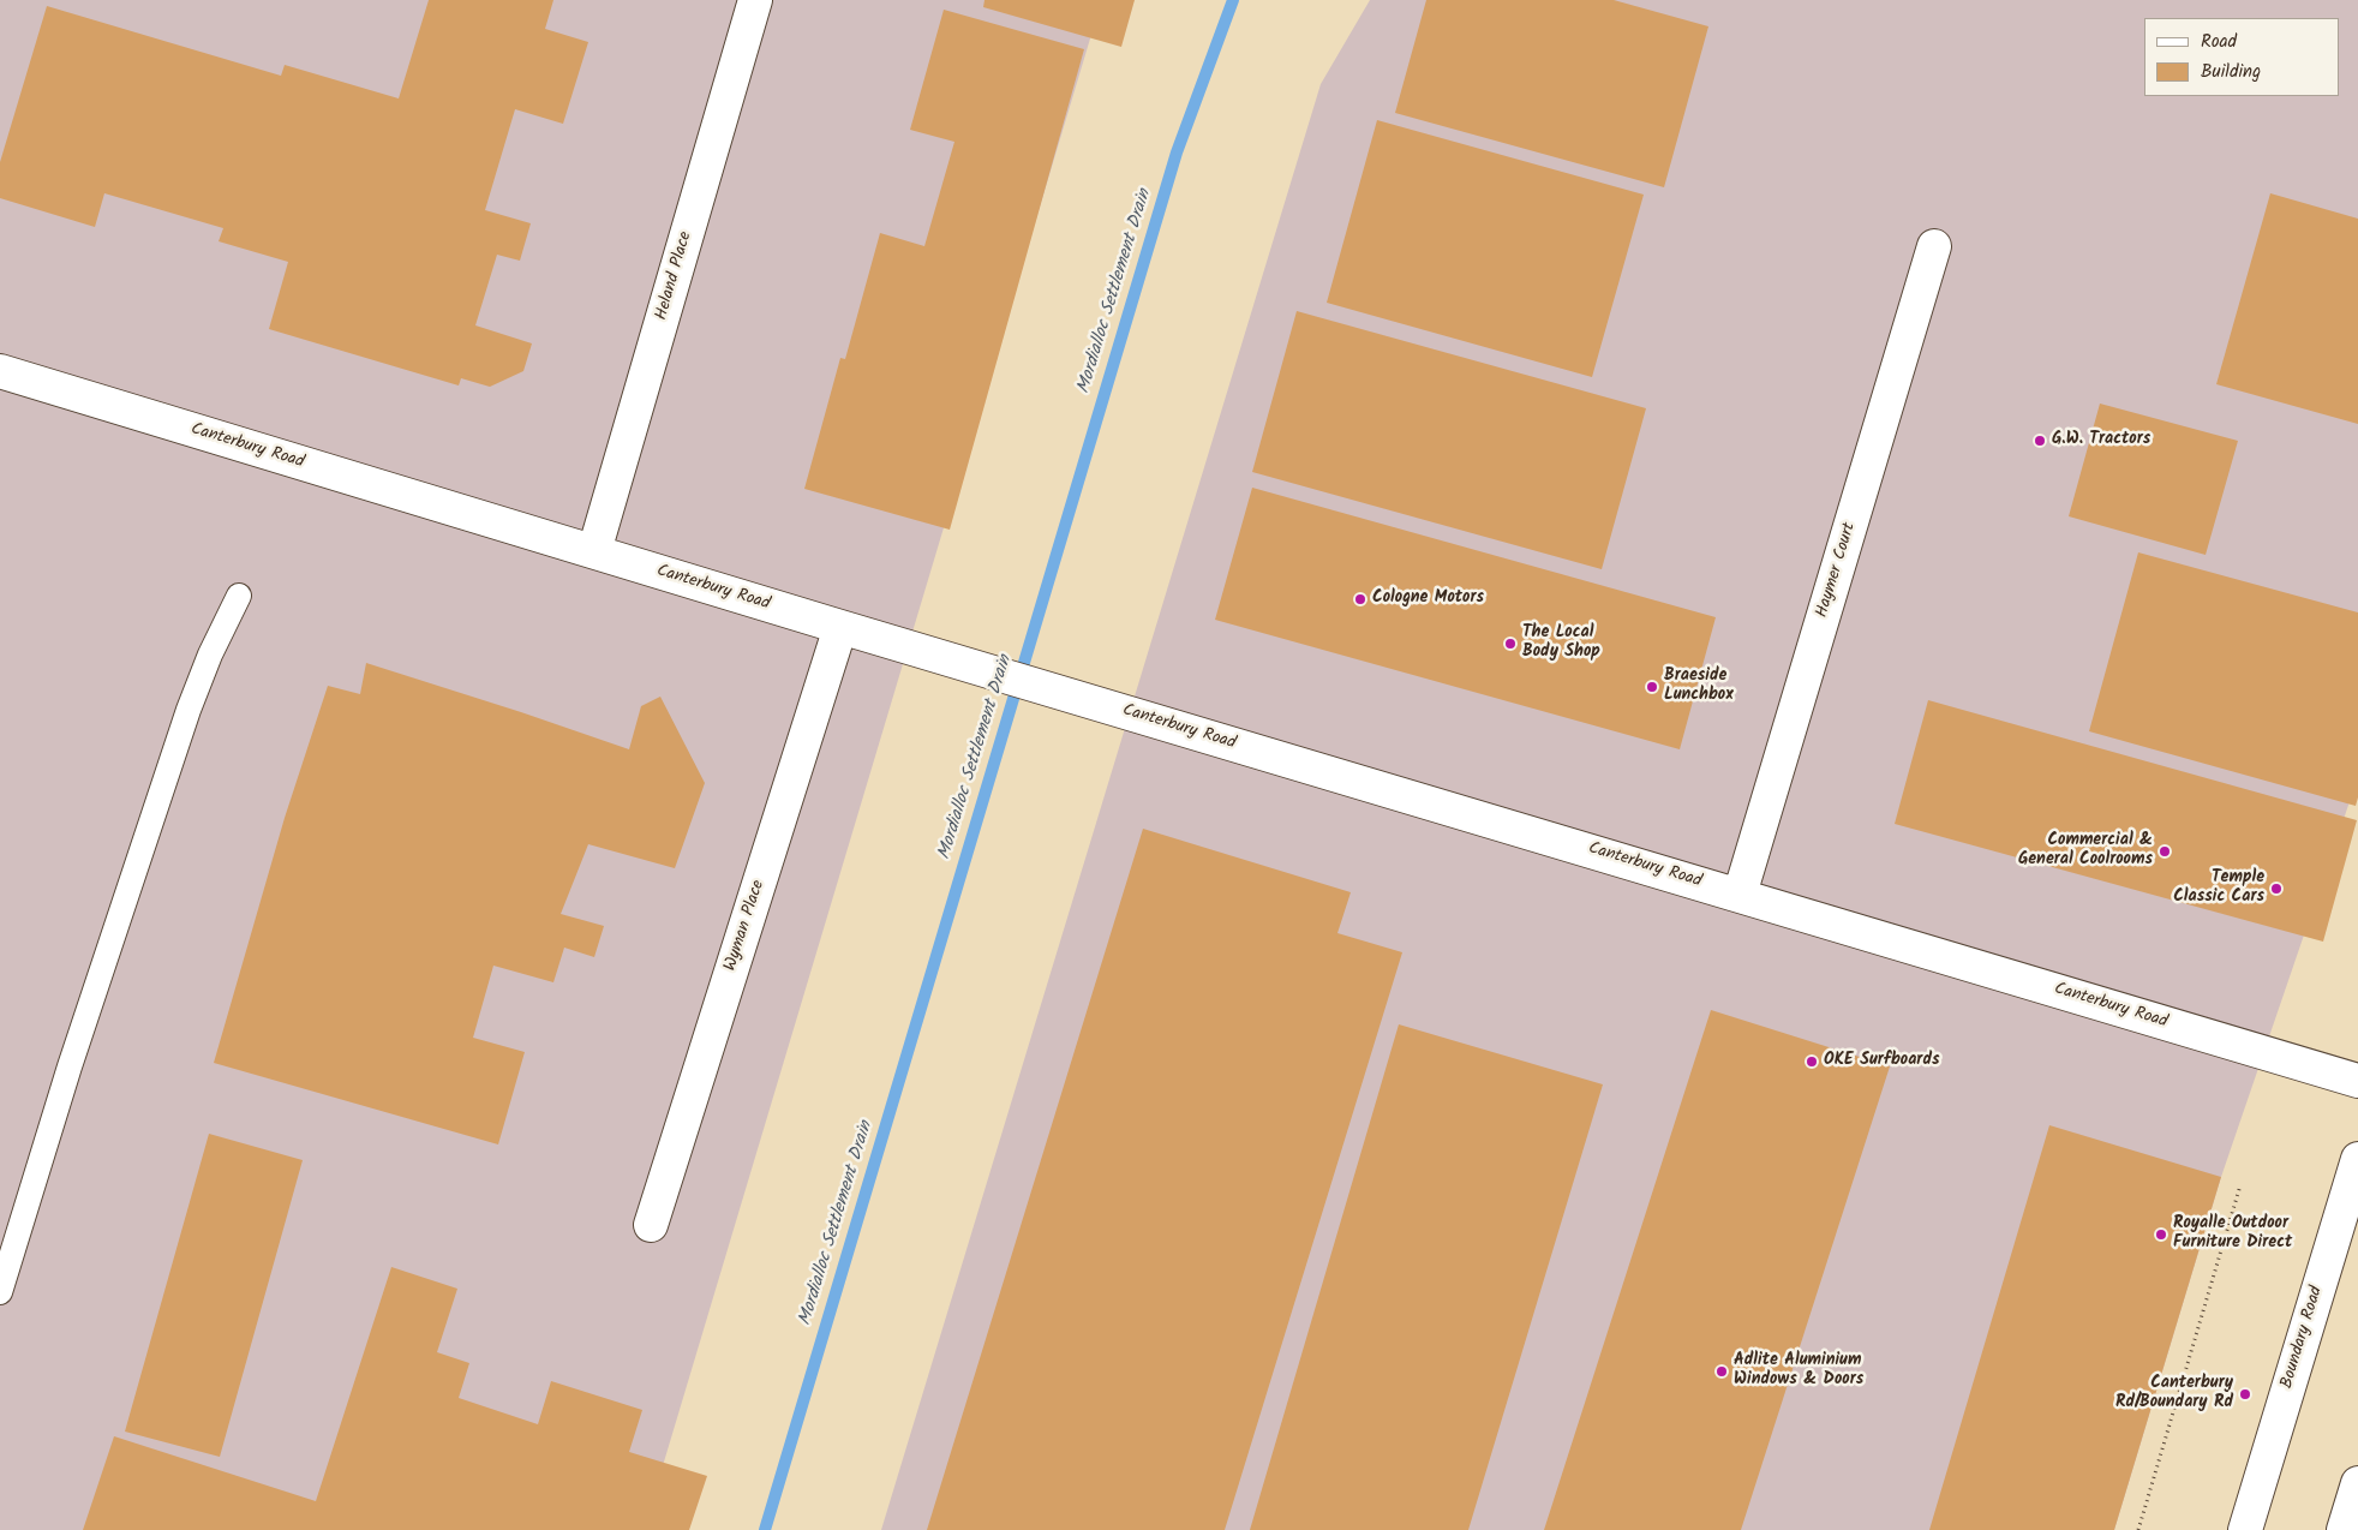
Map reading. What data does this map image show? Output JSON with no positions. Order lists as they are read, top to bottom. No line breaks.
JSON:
{"streets":{"street":["Heland Place","Canterbury Road","Haymer Court","Wyman Place","Boundary Road"]},"crossings":[["Heland Place","Canterbury Road"],["Canterbury Road","Haymer Court"],["Canterbury Road","Wyman Place"]],"water":["Mordialloc Settlement Drain"],"places":["G.W. Tractors","Cologne Motors","The Local Body Shop","Braeside Lunchbox","Commercial & General Coolrooms","Temple Classic Cars","OKE Surfboards","Royalle Outdoor Furniture Direct","Adlite Aluminium Windows & Doors","Canterbury Rd/Boundary Rd"],"legend":["Road","Building"]}
